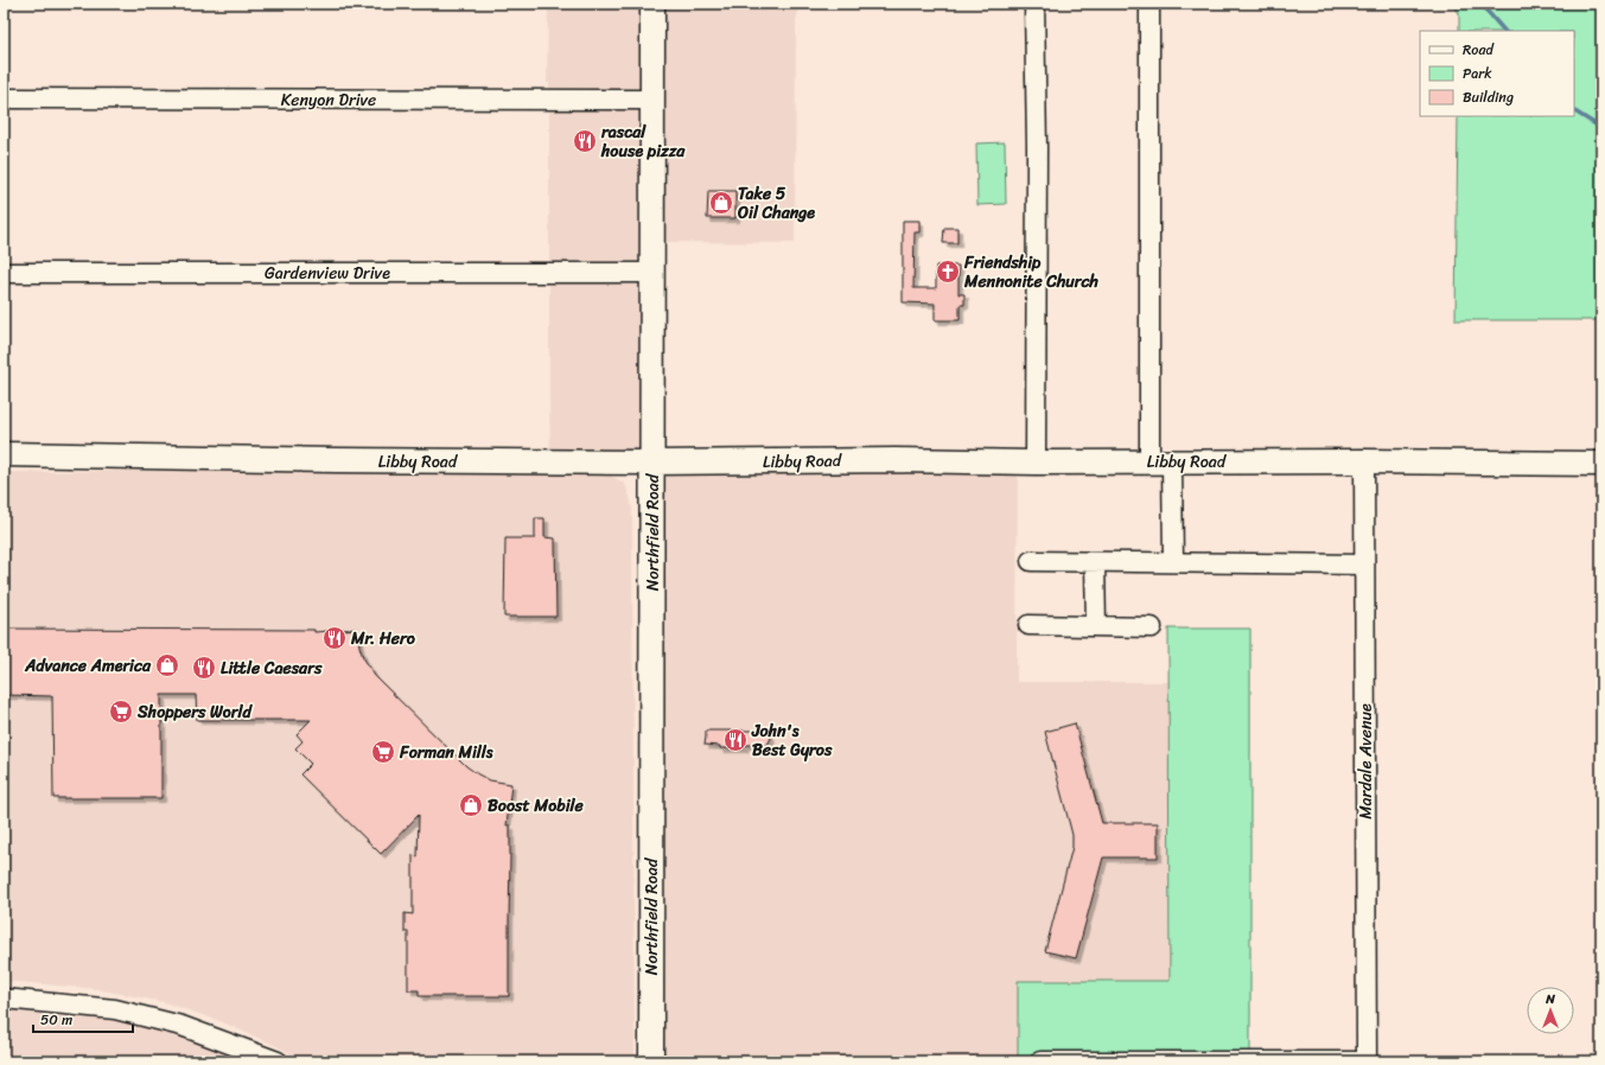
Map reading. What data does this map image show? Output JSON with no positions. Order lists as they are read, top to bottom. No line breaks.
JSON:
{"streets":{"main road":["Libby Road","Northfield Road"],"street":["Kenyon Drive","Gardenview Drive","Mardale Avenue"]},"crossings":[["Kenyon Drive","Northfield Road"],["Gardenview Drive","Northfield Road"],["Libby Road","Northfield Road"],["Libby Road","Mardale Avenue"]],"places":{"restaurant":["rascal house pizza","Mr. Hero","Little Caesars","John's Best Gyros"],"shop":["Take 5 Oil Change","Advance America","Boost Mobile"],"church":["Friendship Mennonite Church"],"supermarket":["Shoppers World","Forman Mills"]},"legend":["Road","Park","Building"],"scale_bar":"50 m","north":"top"}
